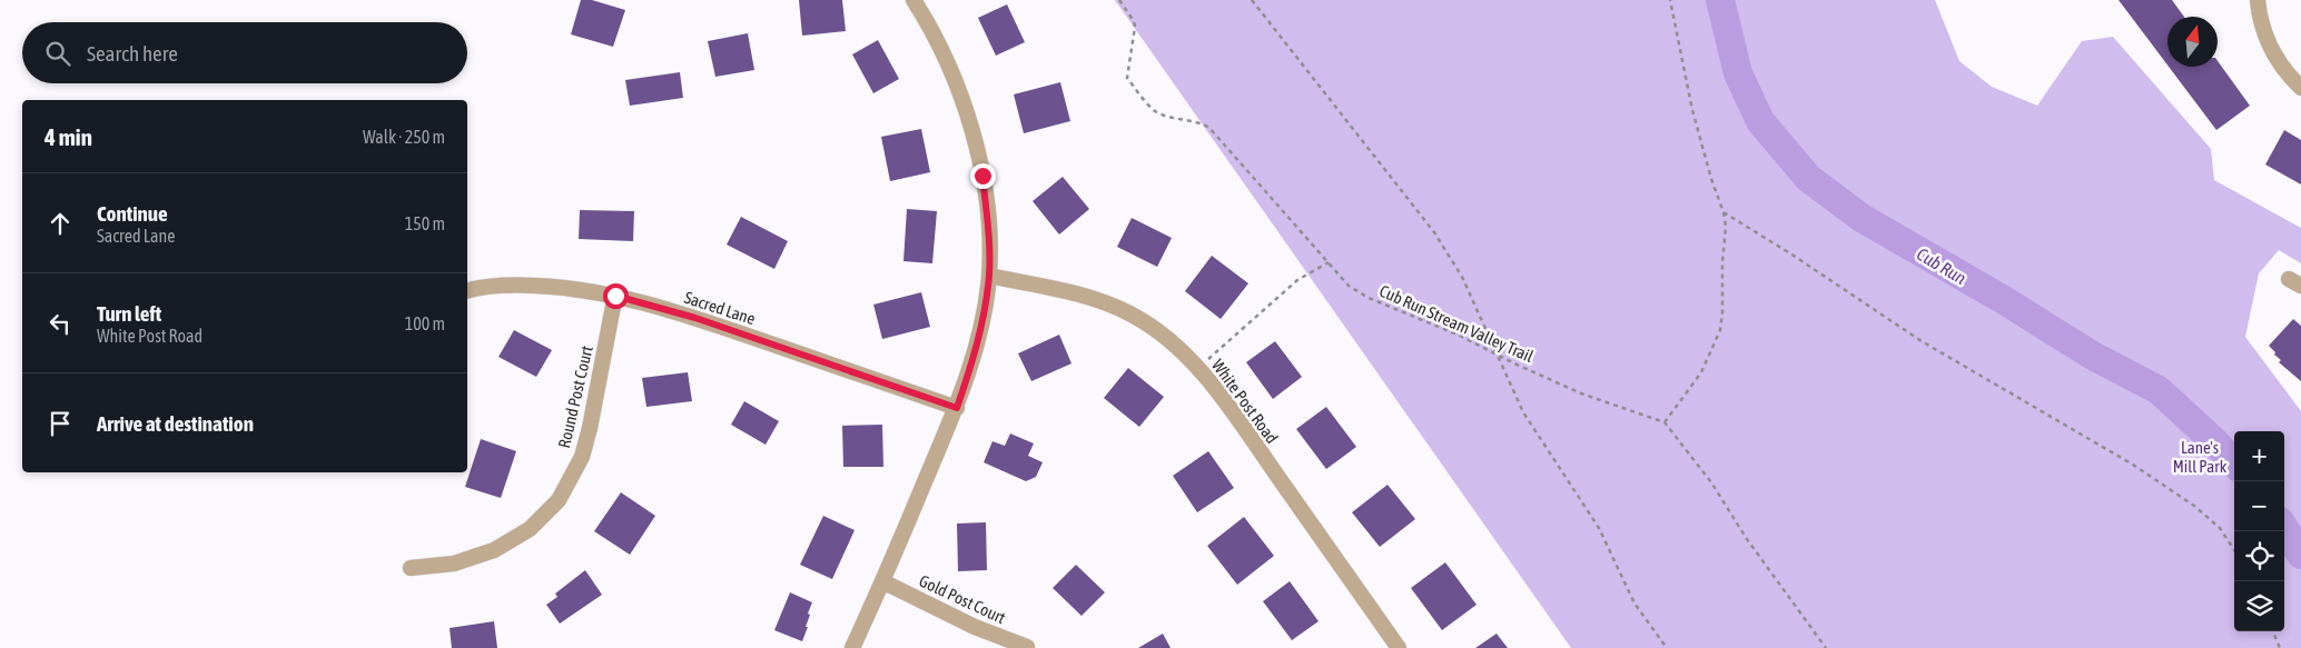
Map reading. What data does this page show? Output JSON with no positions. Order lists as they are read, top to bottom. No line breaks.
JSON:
{"streets":{"street":["Sacred Lane","Round Post Court","White Post Road","Gold Post Court"],"path":["Cub Run Stream Valley Trail"]},"crossings":[["Sacred Lane","Round Post Court"]],"water":["Cub Run"],"parks":["Lane's Mill Park"],"north":"top","page":{"search":"Search here","heading":["4 min","Walk · 250 m"],"list":[["Continue","Sacred Lane","150 m"],["Turn left","White Post Road","100 m"],"Arrive at destination"],"map_buttons":["+","−"]}}
